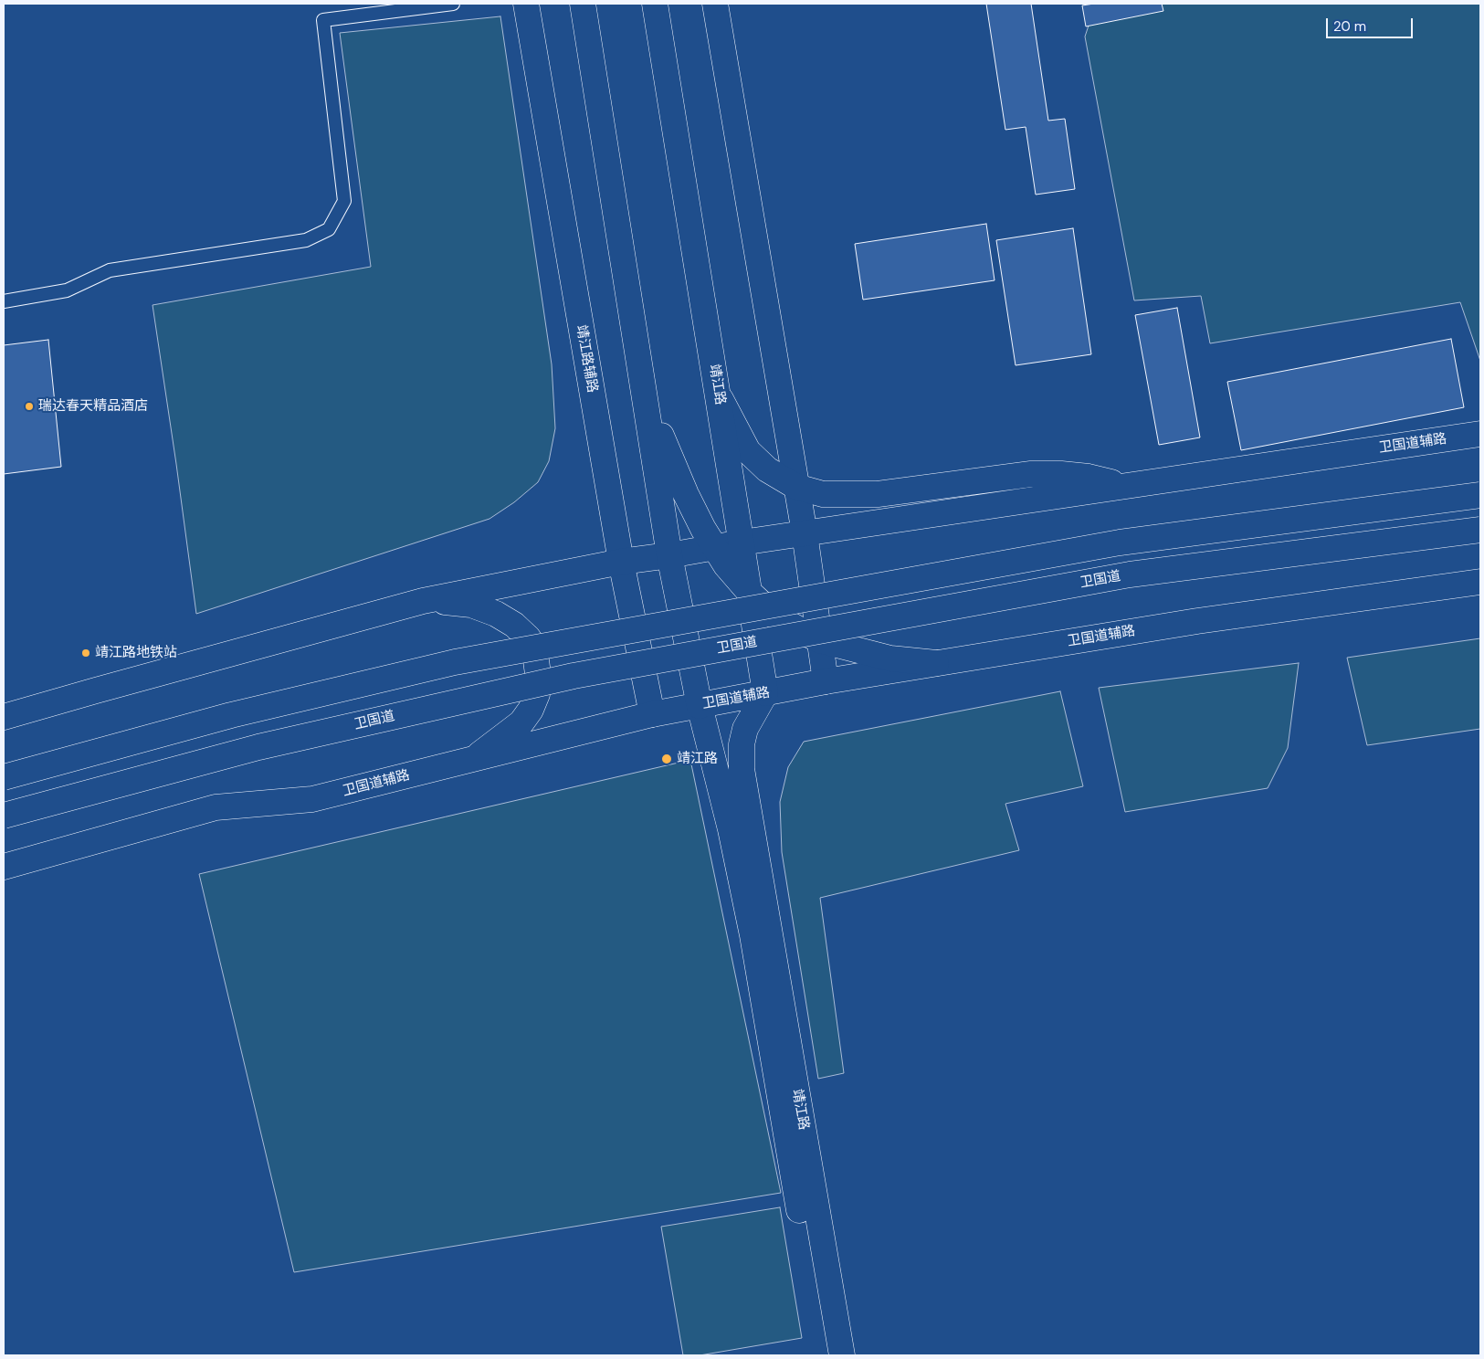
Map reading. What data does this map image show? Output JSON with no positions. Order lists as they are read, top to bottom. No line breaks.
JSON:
{"streets":{"main road":["靖江路辅路","靖江路","卫国道辅路","卫国道"]},"crossings":[["靖江路辅路","卫国道辅路"],["靖江路","卫国道辅路"]],"places":["瑞达春天精品酒店","靖江路地铁站","靖江路"],"scale_bar":"20 m"}
